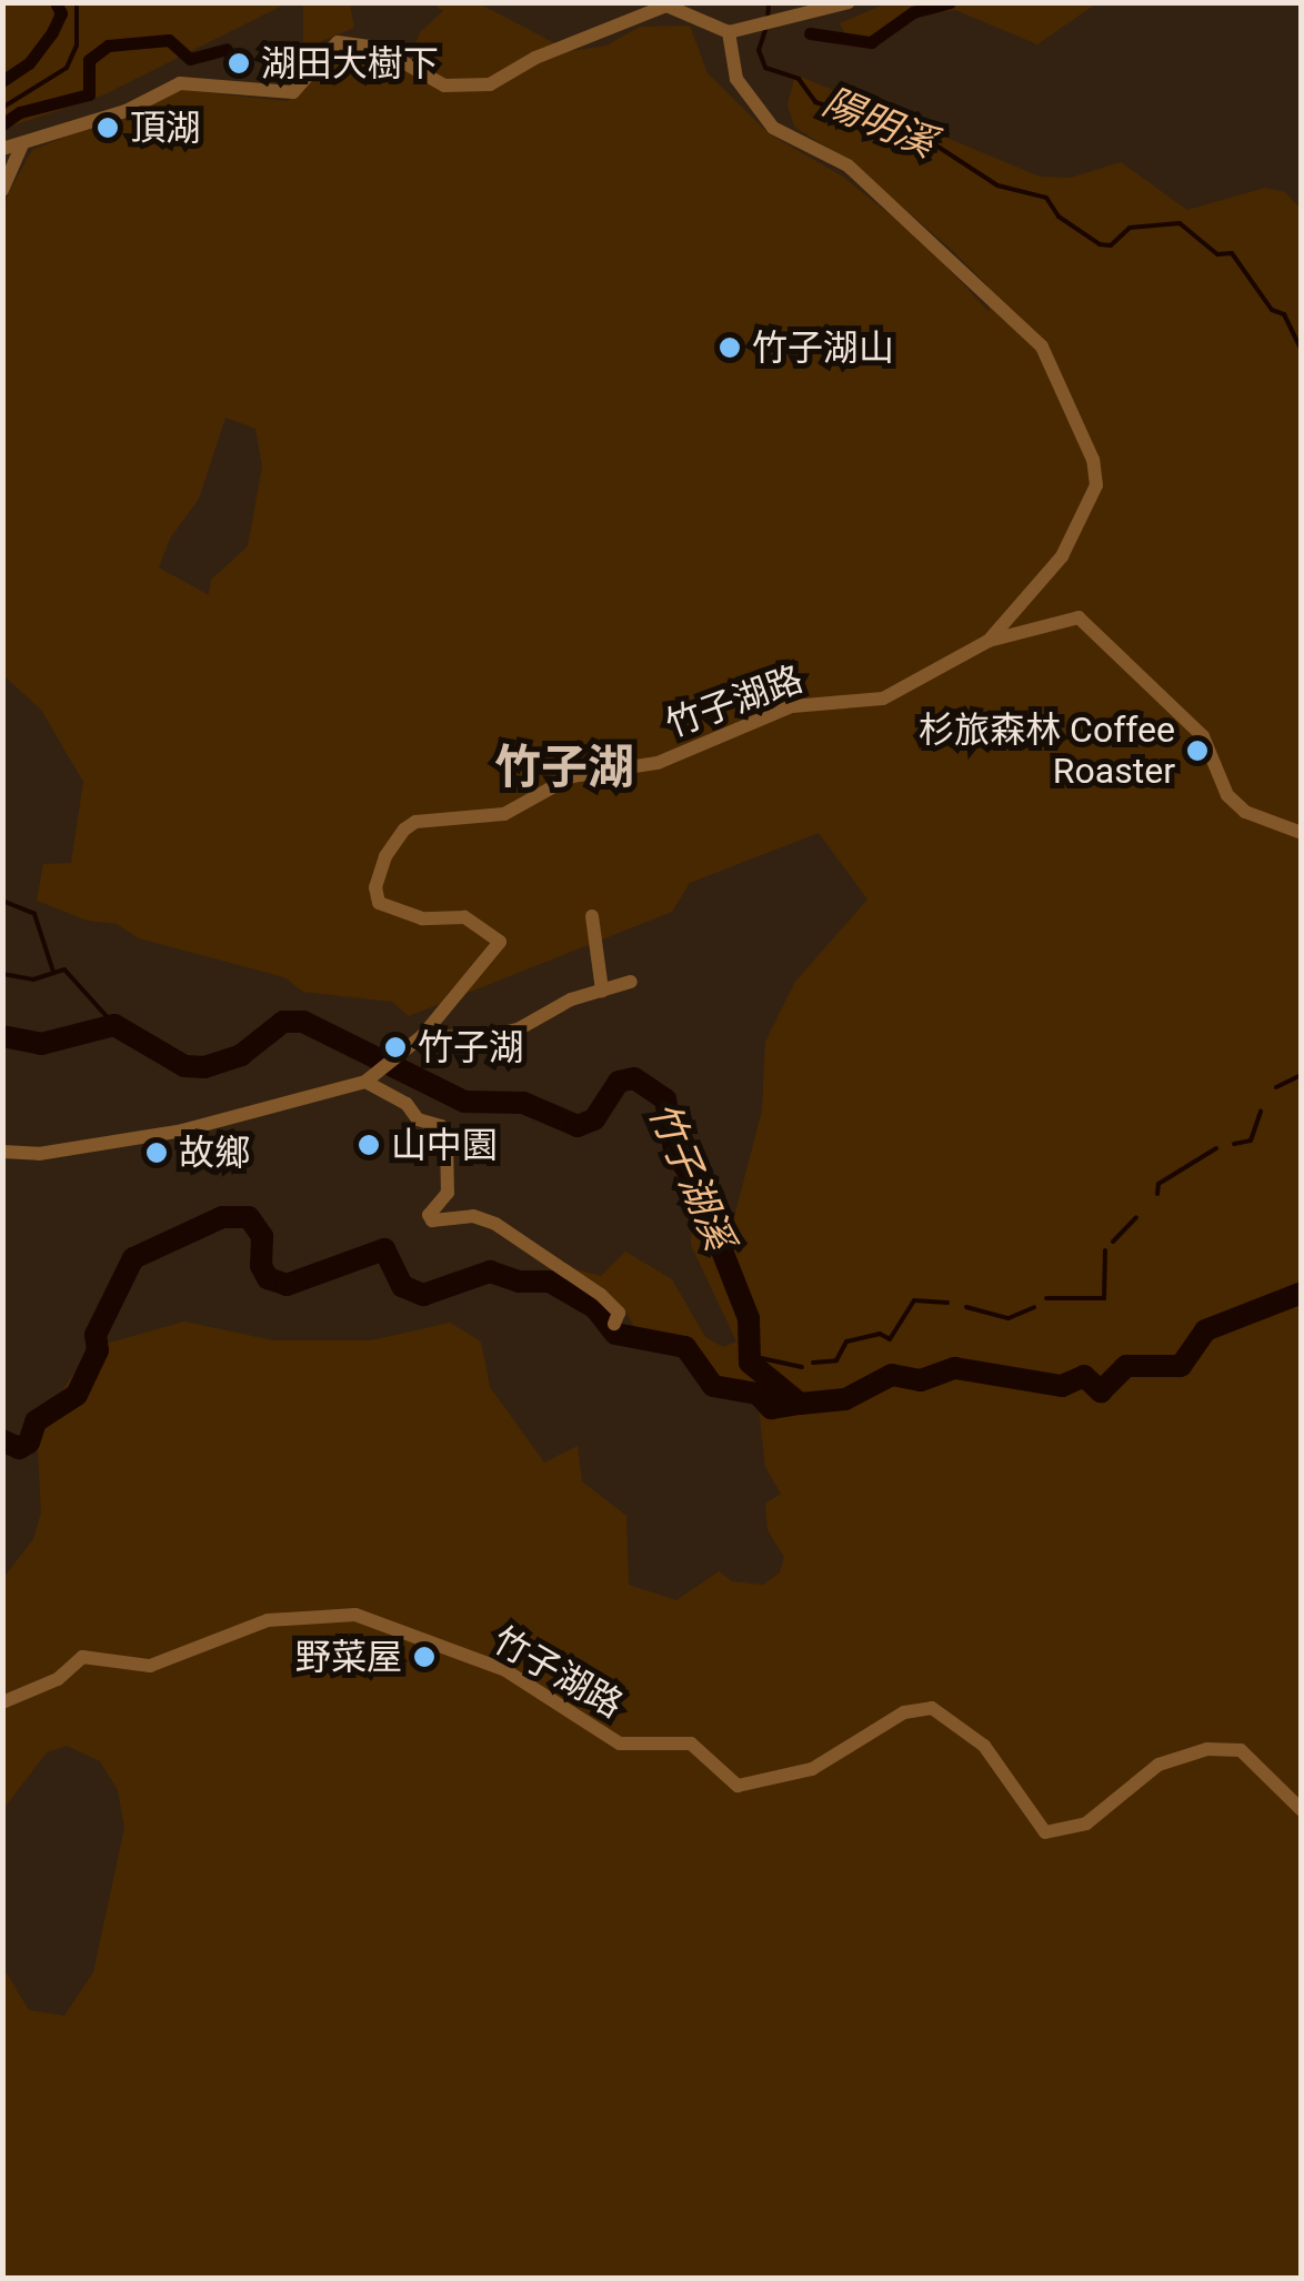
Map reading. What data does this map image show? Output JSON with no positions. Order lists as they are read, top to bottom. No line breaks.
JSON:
{"streets":{"street":["竹子湖路"]},"districts":["竹子湖"],"water":["陽明溪","竹子湖溪"],"places":["湖田大樹下","頂湖","竹子湖山","杉旅森林 Coffee Roaster","竹子湖","山中園","故鄉","野菜屋"]}
